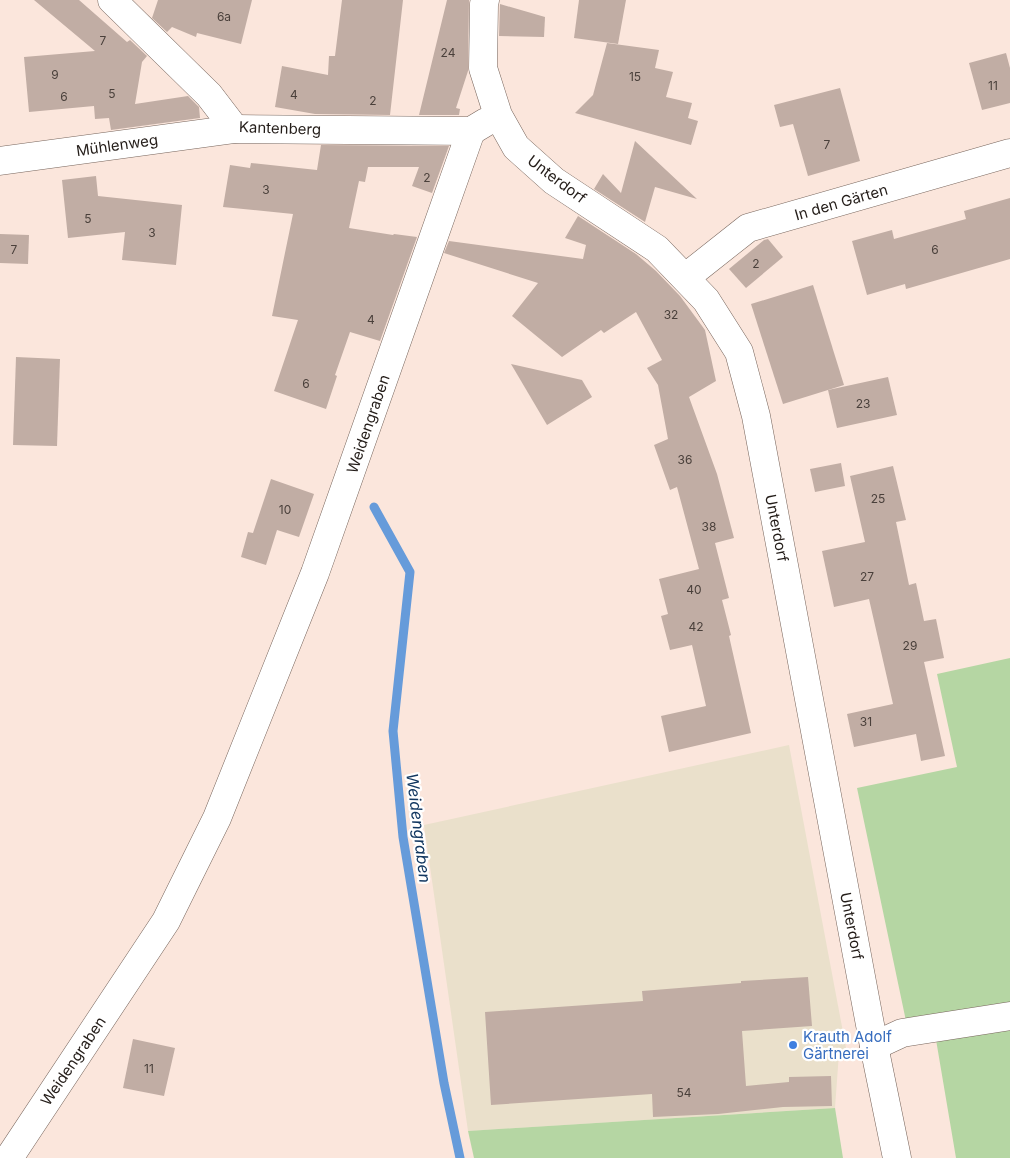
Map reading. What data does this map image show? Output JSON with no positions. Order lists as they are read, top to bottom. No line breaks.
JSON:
{"streets":{"street":["Kantenberg","Mühlenweg","Unterdorf","In den Gärten","Weidengraben"]},"crossings":[["Kantenberg","Mühlenweg"],["Kantenberg","Weidengraben"],["Unterdorf","In den Gärten"]],"water":["Weidengraben"],"places":["Krauth Adolf Gärtnerei"],"house_numbers":["6a","7","24","9","15","11","5","4","6","2","7","2","3","5","3","7","6","2","32","4","6","23","36","25","10","38","27","40","42","29","31","11","54"]}
